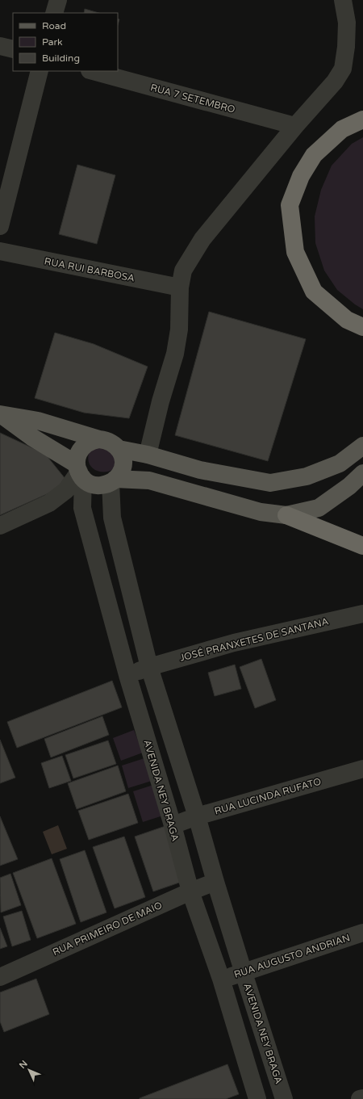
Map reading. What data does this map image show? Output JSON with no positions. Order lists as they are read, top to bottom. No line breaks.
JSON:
{"streets":{"street":["RUA 7 SETEMBRO","RUA RUI BARBOSA","JOSÉ PRANXETES DE SANTANA","AVENIDA NEY BRAGA","RUA LUCINDA RUFATO","RUA PRIMEIRO DE MAIO","RUA AUGUSTO ANDRIAN"]},"crossings":[["JOSÉ PRANXETES DE SANTANA","AVENIDA NEY BRAGA"],["AVENIDA NEY BRAGA","RUA LUCINDA RUFATO"],["AVENIDA NEY BRAGA","RUA PRIMEIRO DE MAIO"],["AVENIDA NEY BRAGA","RUA AUGUSTO ANDRIAN"]],"legend":["Road","Park","Building"],"north":"top left"}
